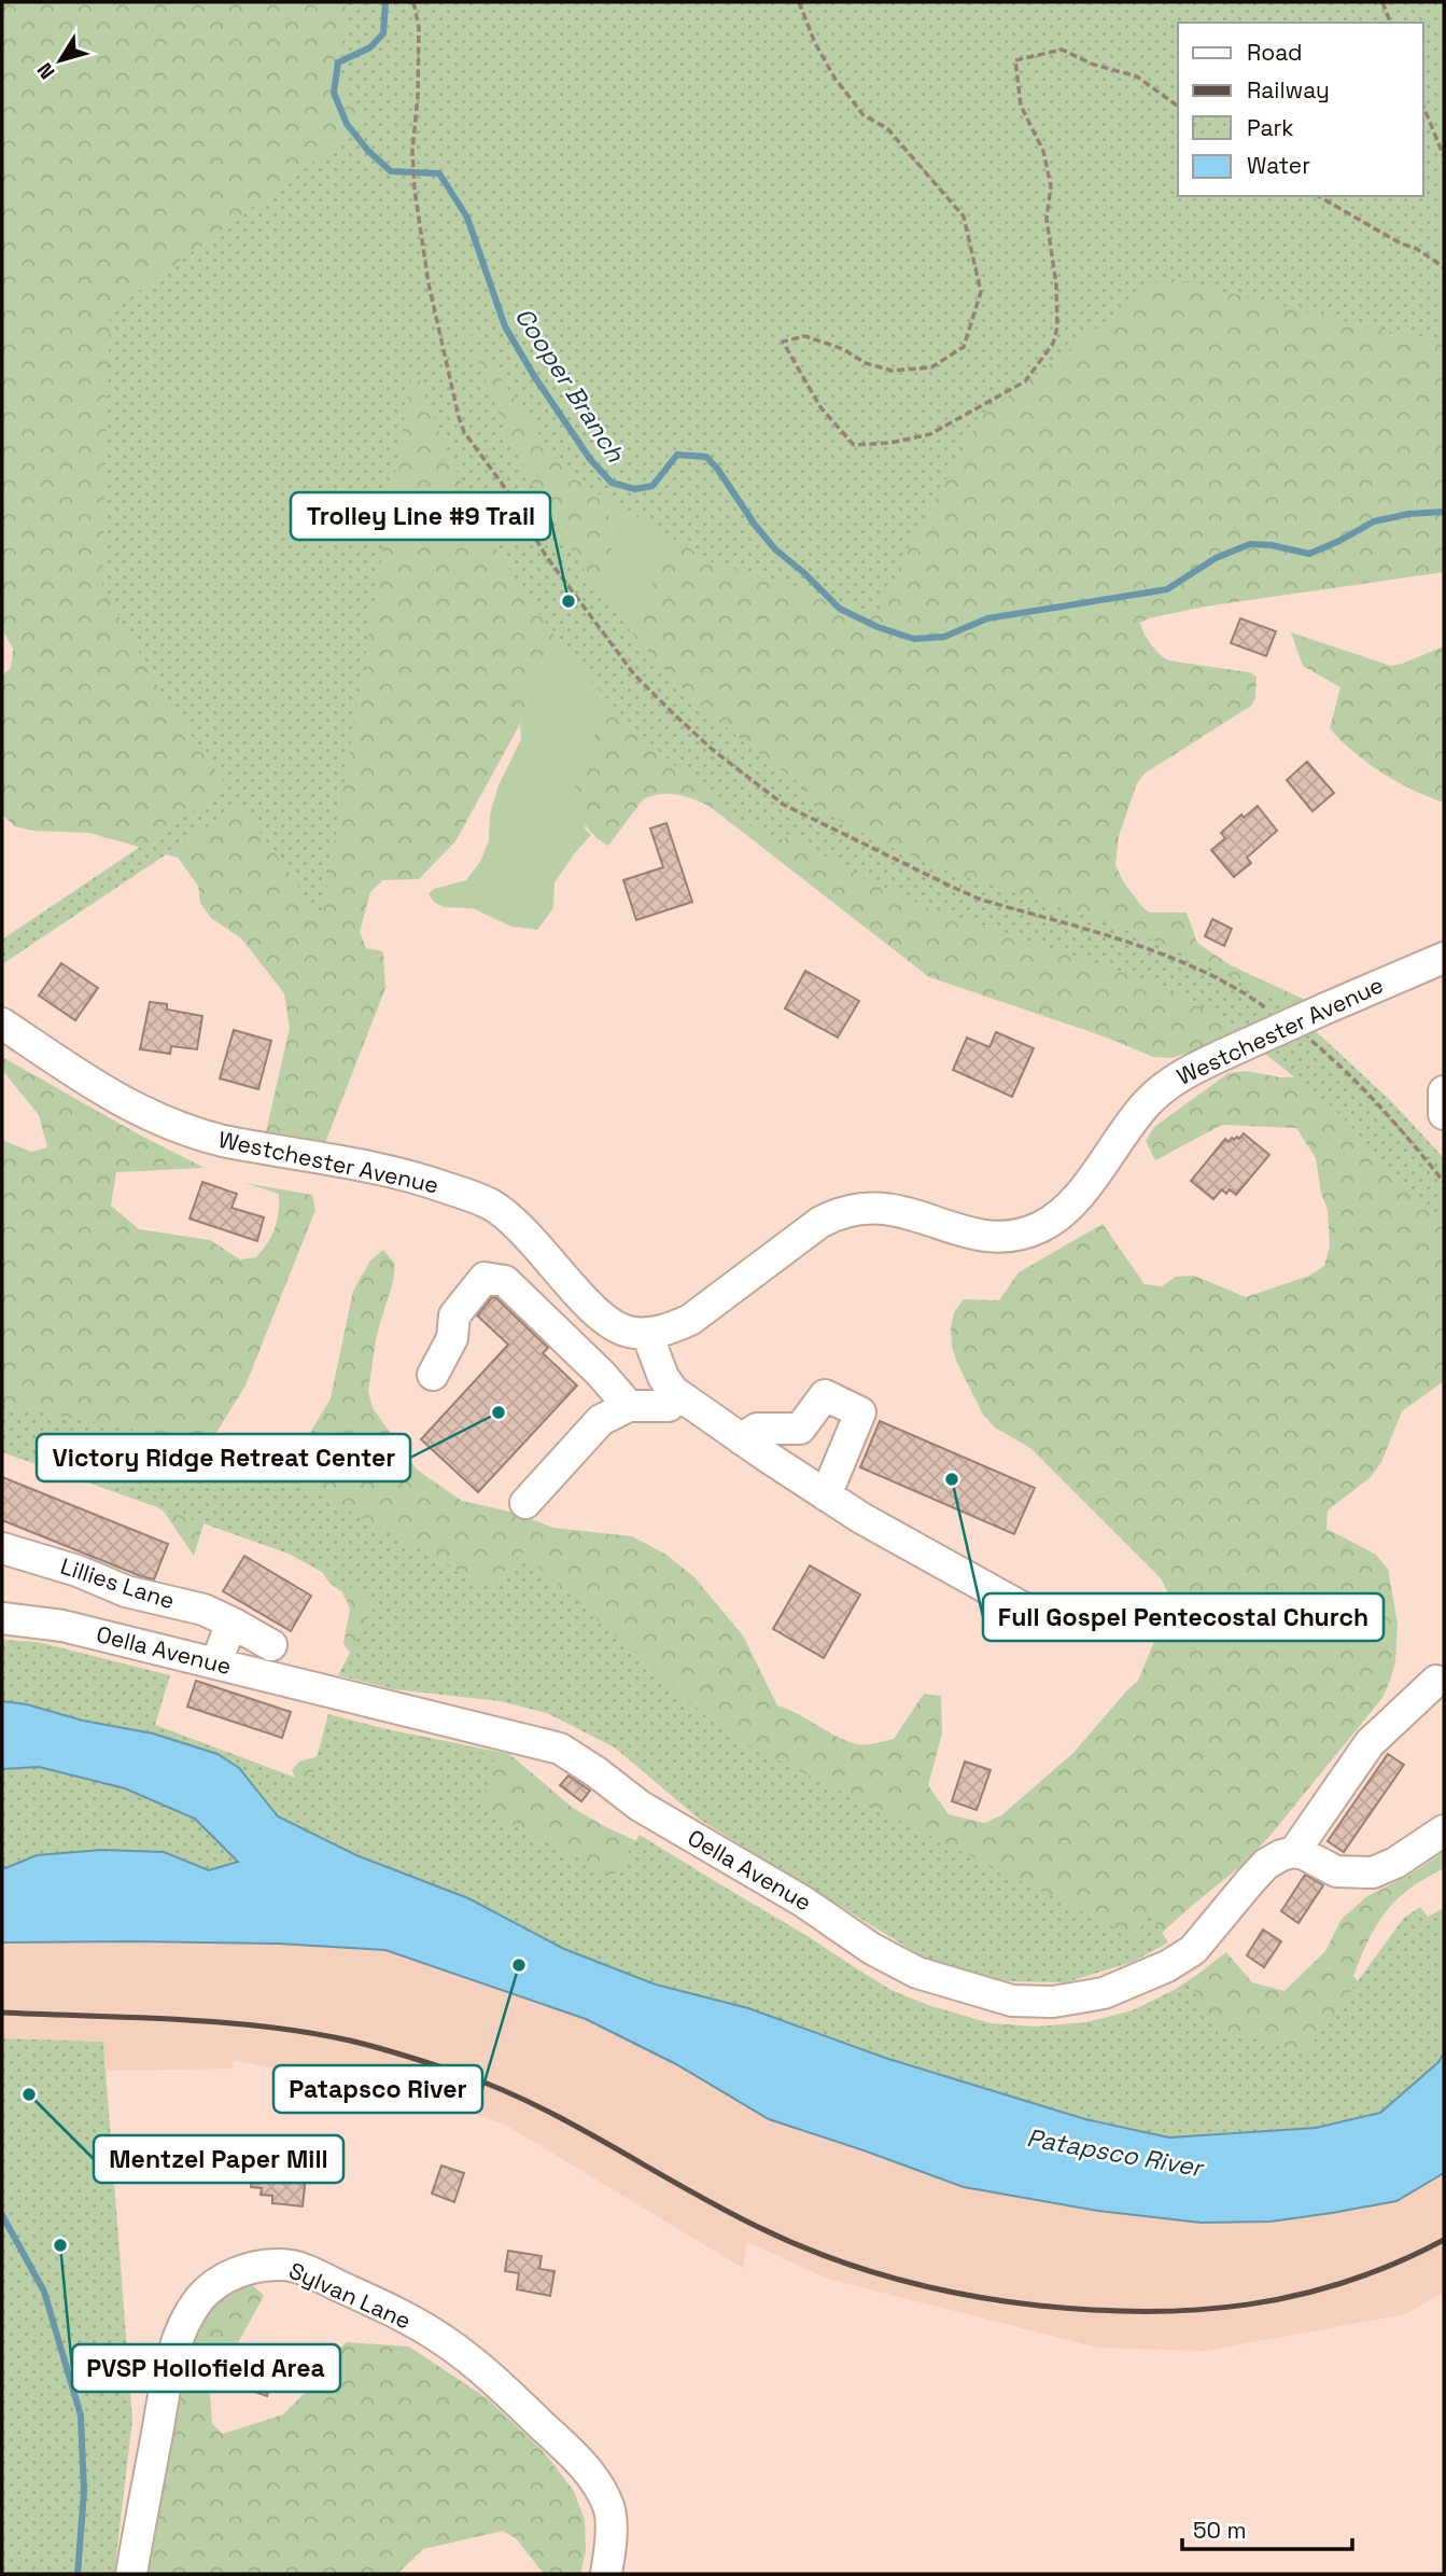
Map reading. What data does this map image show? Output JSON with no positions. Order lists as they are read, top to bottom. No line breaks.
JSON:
{"streets":{"street":["Westchester Avenue","Lillies Lane","Oella Avenue","Sylvan Lane"]},"water":["Cooper Branch","Patapsco River"],"places":["Trolley Line #9 Trail","Victory Ridge Retreat Center","Full Gospel Pentecostal Church","Patapsco River","Mentzel Paper Mill","PVSP Hollofield Area"],"legend":["Road","Railway","Park","Water"],"scale_bar":"50 m","north":"bottom left"}
